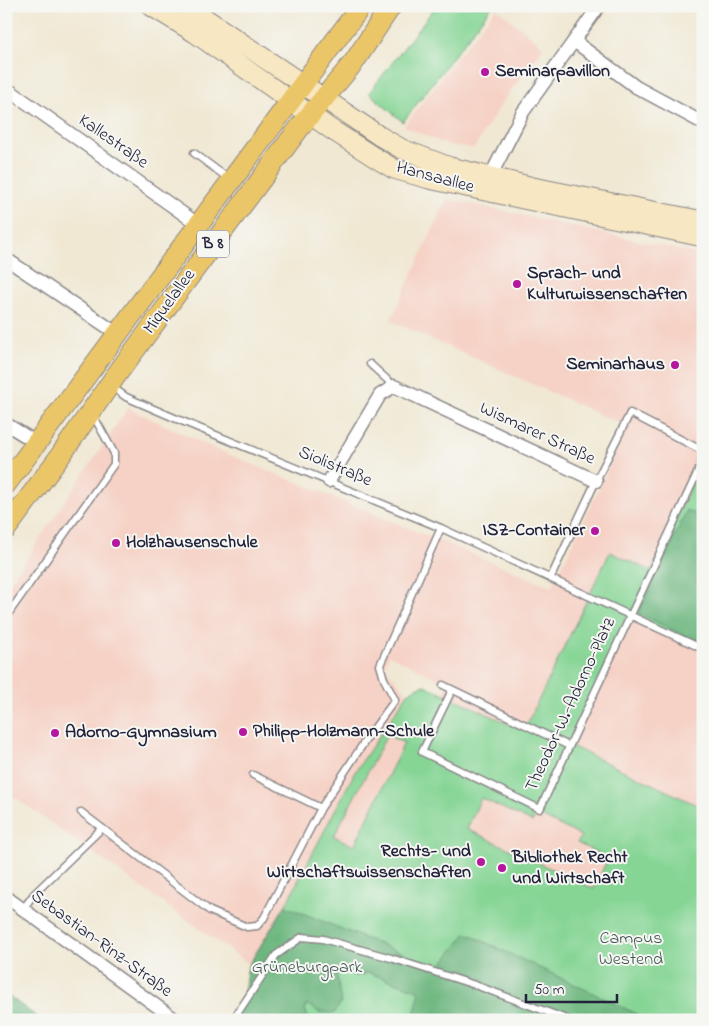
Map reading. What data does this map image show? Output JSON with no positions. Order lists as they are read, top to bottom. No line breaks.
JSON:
{"streets":{"main road":["Hansaallee","B 8","Miquelallee"],"street":["Kallestraße","Wismarer Straße","Sebastian-Rinz-Straße"],"lane":["Siolistraße","Theodor-W.-Adorno-Platz"]},"crossings":[["Kallestraße","Miquelallee"],["Hansaallee","Miquelallee"],["Miquelallee","Siolistraße"],["Wismarer Straße","Siolistraße"],["Wismarer Straße","Theodor-W.-Adorno-Platz"],["Siolistraße","Theodor-W.-Adorno-Platz"]],"parks":["Campus Westend","Grüneburgpark"],"places":["Seminarpavillon","Sprach- und Kulturwissenschaften","Seminarhaus","ISZ-Container","Holzhausenschule","Philipp-Holzmann-Schule","Adorno-Gymnasium","Rechts- und Wirtschaftswissenschaften","Bibliothek Recht und Wirtschaft"],"scale_bar":"50 m"}
